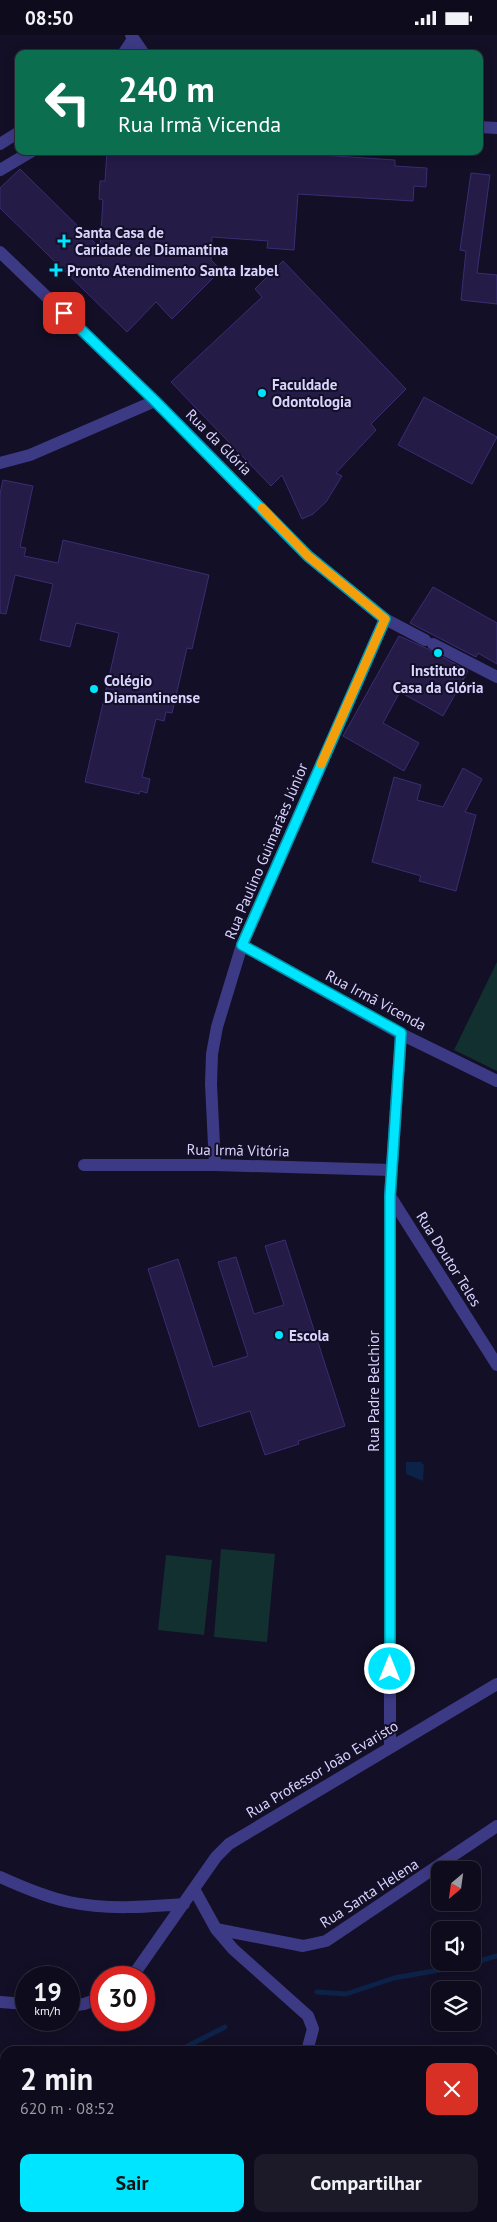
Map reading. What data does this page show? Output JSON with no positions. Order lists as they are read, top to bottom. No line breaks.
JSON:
{"streets":{"street":["Rua da Glória","Rua Paulino Guimarães Júnior","Rua Irmã Vicenda","Rua Irmã Vitória","Rua Doutor Teles","Rua Padre Belchior","Rua Professor João Evaristo","Rua Santa Helena"]},"crossings":[["Rua da Glória","Rua Paulino Guimarães Júnior"],["Rua Paulino Guimarães Júnior","Rua Irmã Vicenda"],["Rua Paulino Guimarães Júnior","Rua Irmã Vitória"],["Rua Irmã Vicenda","Rua Padre Belchior"],["Rua Irmã Vitória","Rua Padre Belchior"],["Rua Doutor Teles","Rua Padre Belchior"],["Rua Padre Belchior","Rua Professor João Evaristo"]],"places":{"health":["Santa Casa de Caridade de Diamantina","Pronto Atendimento Santa Izabel"],"other":["Faculdade Odontologia","Instituto Casa da Glória","Colégio Diamantinense","Escola"]},"north":"bottom left","page":{"status":"08:50","turn":["240 m","Rua Irmã Vicenda"],"speed":"19 km/h","limit":"30","heading":["2 min","620 m · 08:52"],"buttons":["Sair","Compartilhar"]}}
